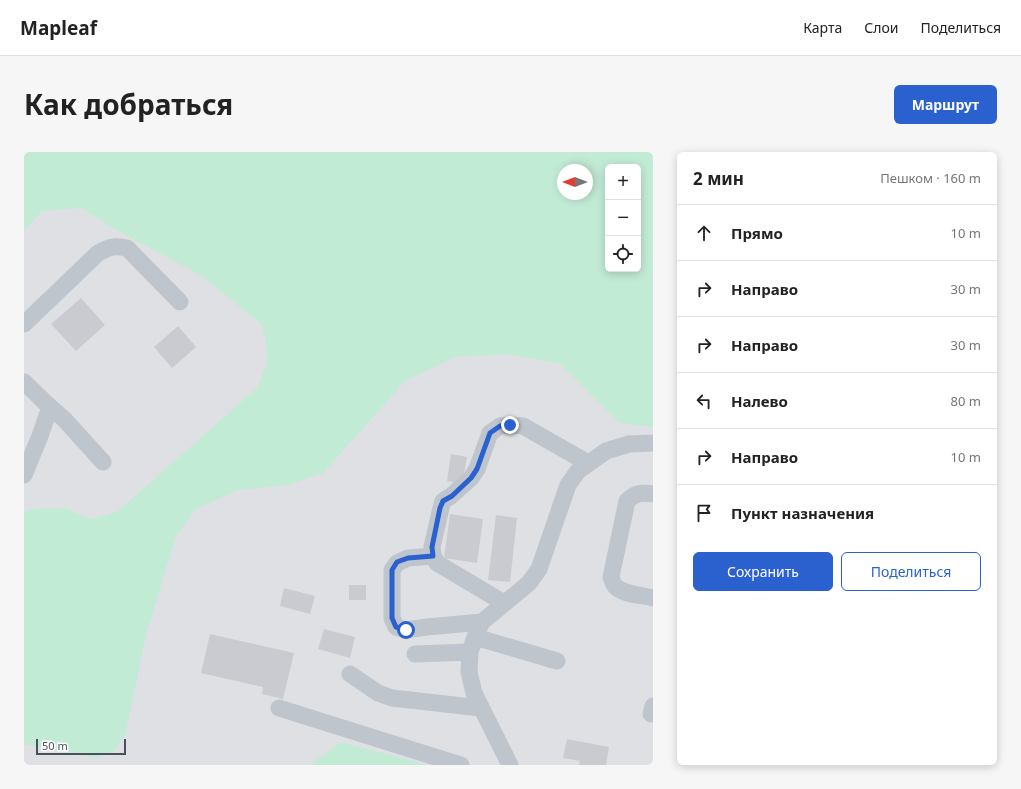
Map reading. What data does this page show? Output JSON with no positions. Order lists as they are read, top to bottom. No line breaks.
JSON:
{"scale_bar":"50 m","north":"left","page":{"header":"Mapleaf","nav":["Карта","Слои","Поделиться"],"title":"Как добраться","buttons":["Маршрут",["Сохранить","Поделиться"]],"heading":["2 мин","Пешком · 160 m"],"map_buttons":["+","−"],"list":[["Прямо","10 m"],["Направо","30 m"],["Направо","30 m"],["Налево","80 m"],["Направо","10 m"],"Пункт назначения"],"scale":"50 m"}}
